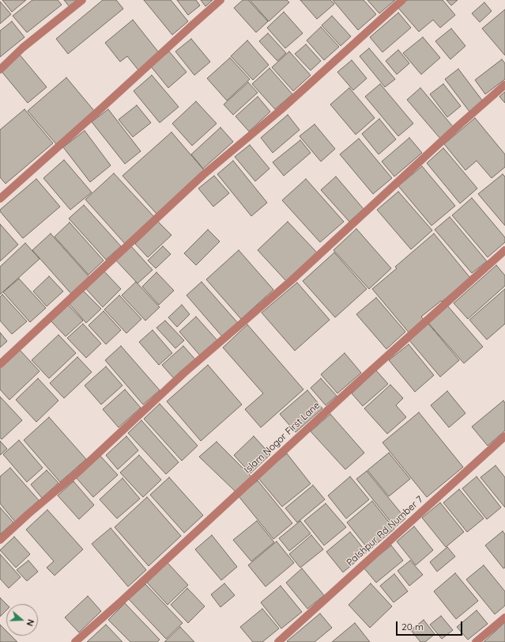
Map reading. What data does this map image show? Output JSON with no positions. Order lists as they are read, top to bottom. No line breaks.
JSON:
{"streets":{"street":["Islam Nogor First Lane","Palshpur Rd Number 7"]},"scale_bar":"20 m","north":"right"}
